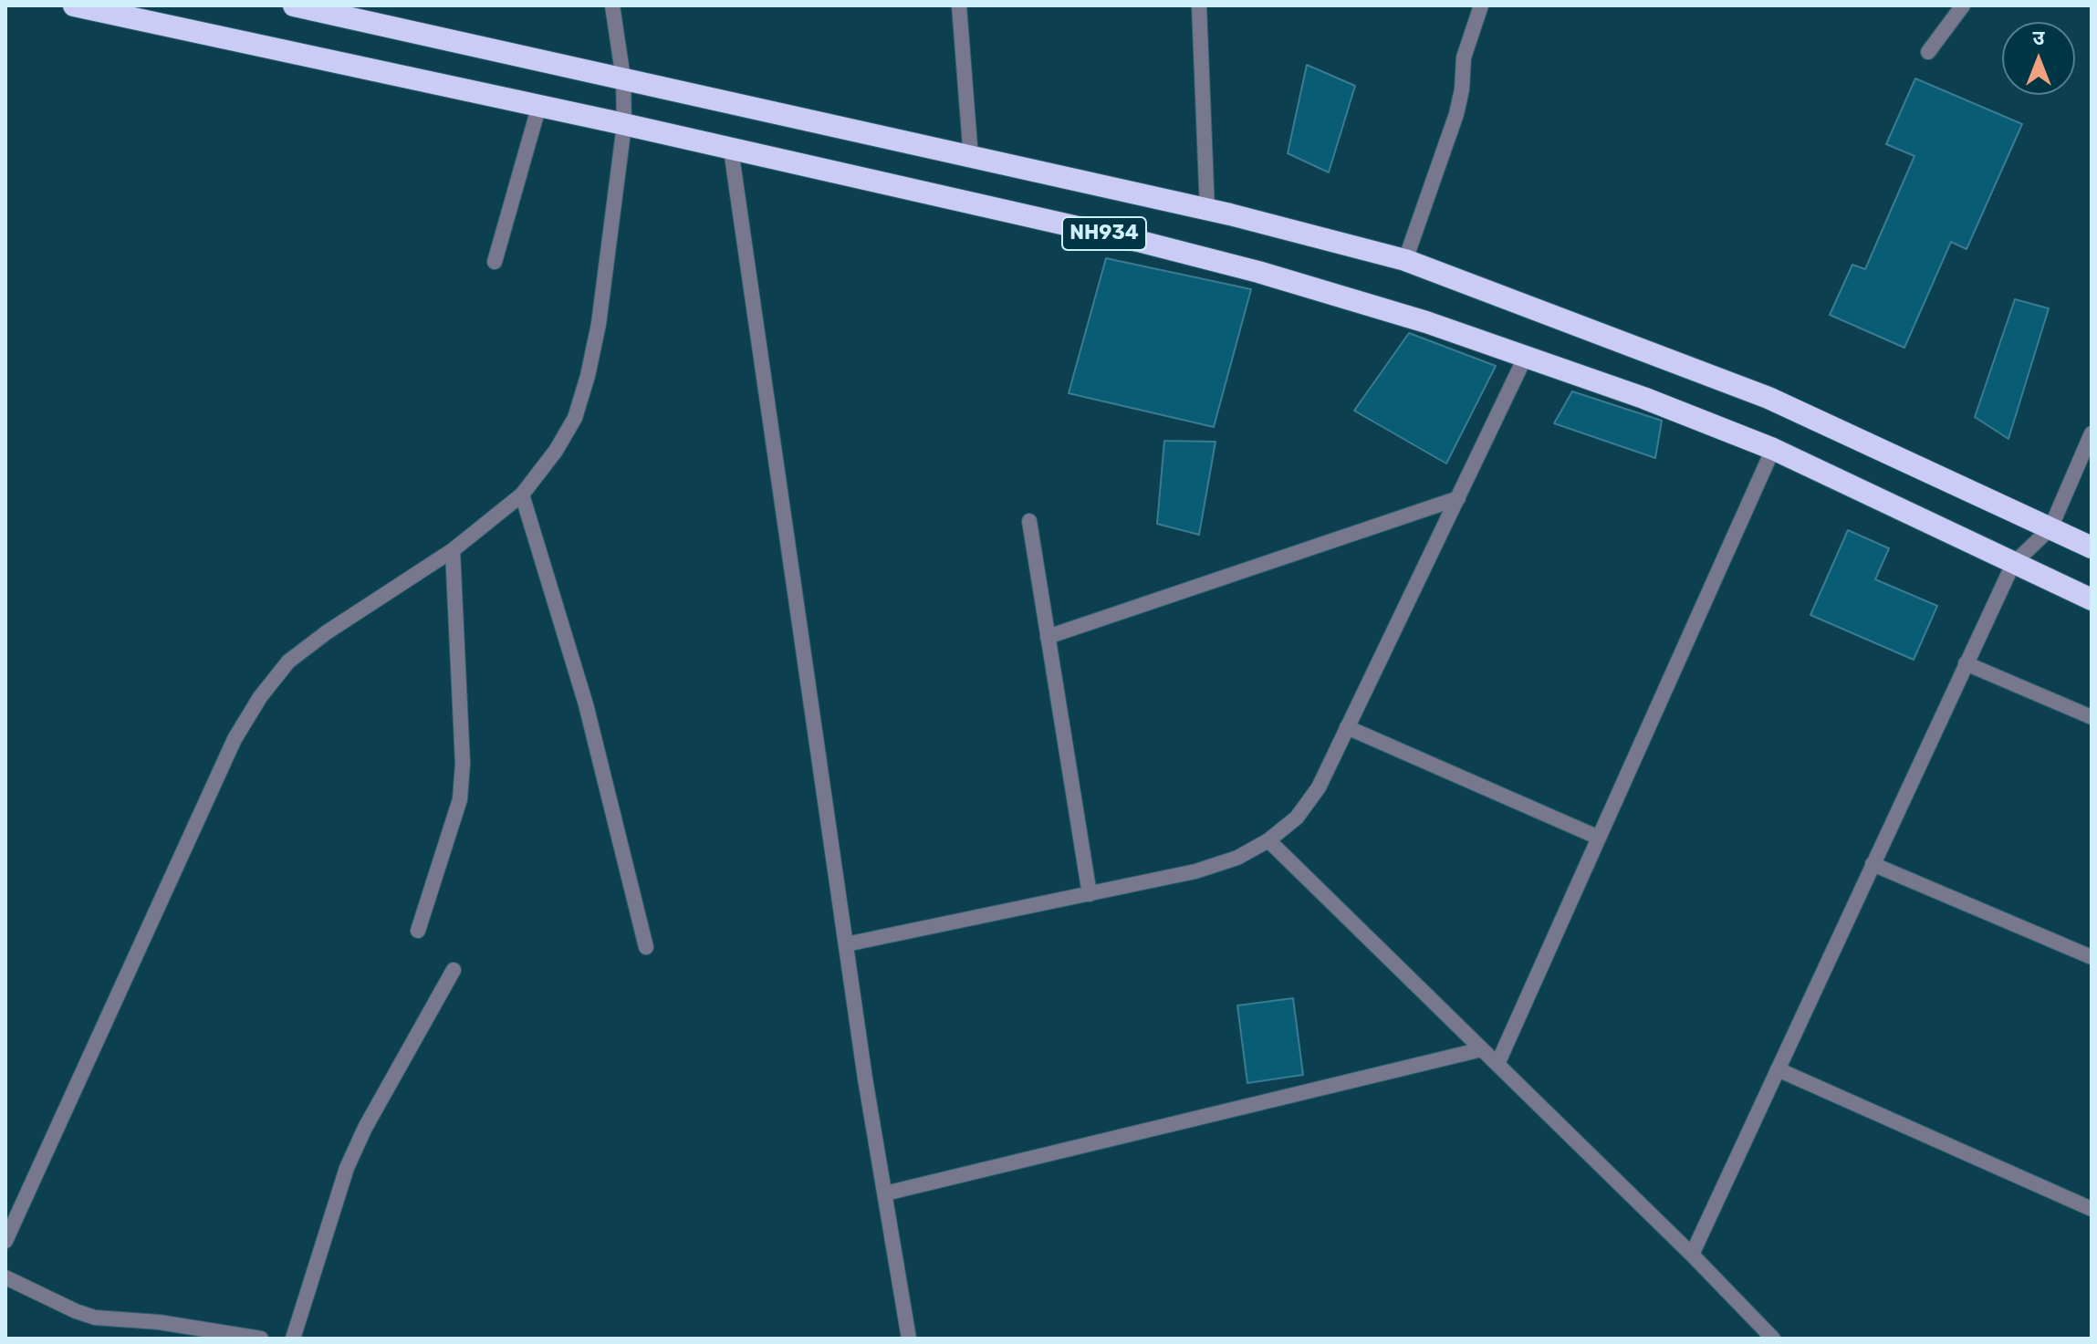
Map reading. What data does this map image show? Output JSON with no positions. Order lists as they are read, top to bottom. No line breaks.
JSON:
{"streets":{"highway":["NH934"]},"north":"top"}
